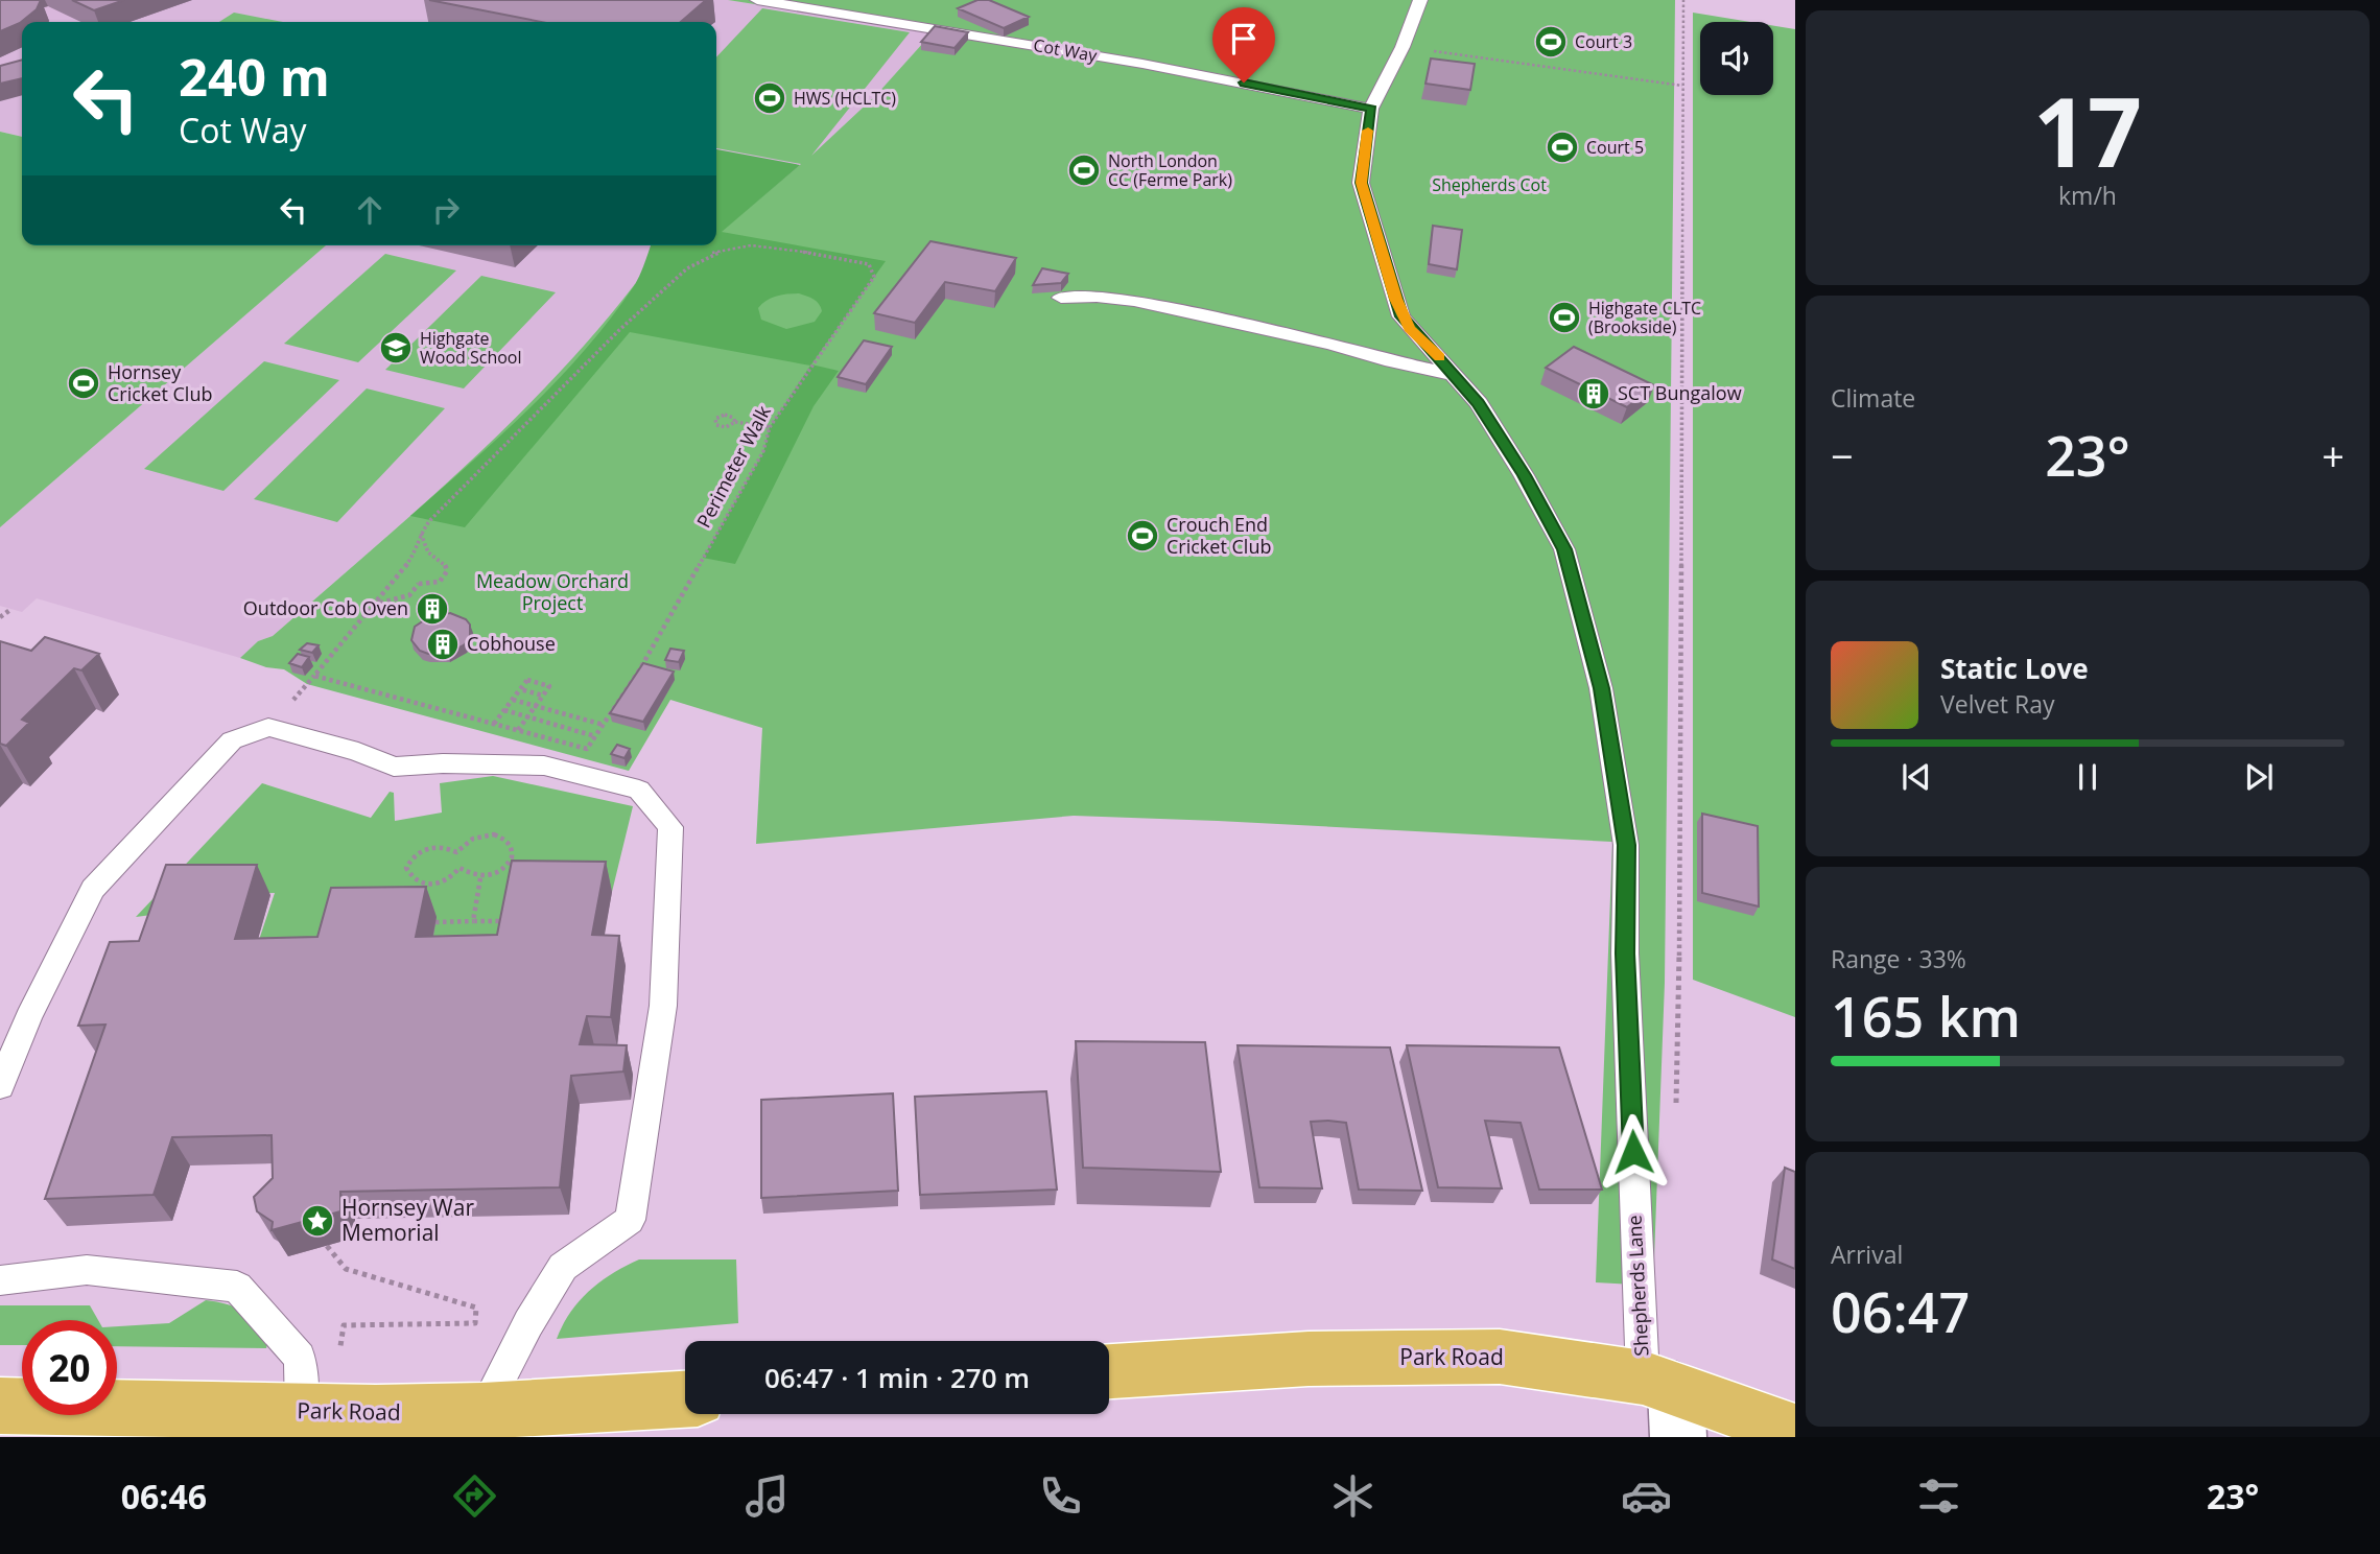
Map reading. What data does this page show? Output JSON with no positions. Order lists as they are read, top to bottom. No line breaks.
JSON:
{"streets":{"main road":["Park Road"],"lane":["Cot Way","Shepherds Lane"],"path":["Perimeter Walk"]},"crossings":[["Cot Way","Shepherds Lane"],["Shepherds Lane","Park Road"]],"parks":["Shepherds Cot","Meadow Orchard Project"],"places":{"sports":["Court 3","HWS (HCLTC)","Court 5","North London CC (Ferme Park)","Highgate CLTC (Brookside)","Hornsey Cricket Club","Crouch End Cricket Club"],"school or university":["Highgate Wood School"],"building":["SCT Bungalow","Outdoor Cob Oven","Cobhouse"],"place":["Hornsey War Memorial"]},"page":{"tile":[["17","km/h"],"Climate",["Range · 33%","165 km"],["Arrival","06:47"]],"turn":["240 m","Cot Way"],"heat":["−","23°","+"],"song":["Static Love","Velvet Ray"],"limit":"20","trip":"06:47 · 1 min · 270 m","tabs":["06:46","23°"]}}
